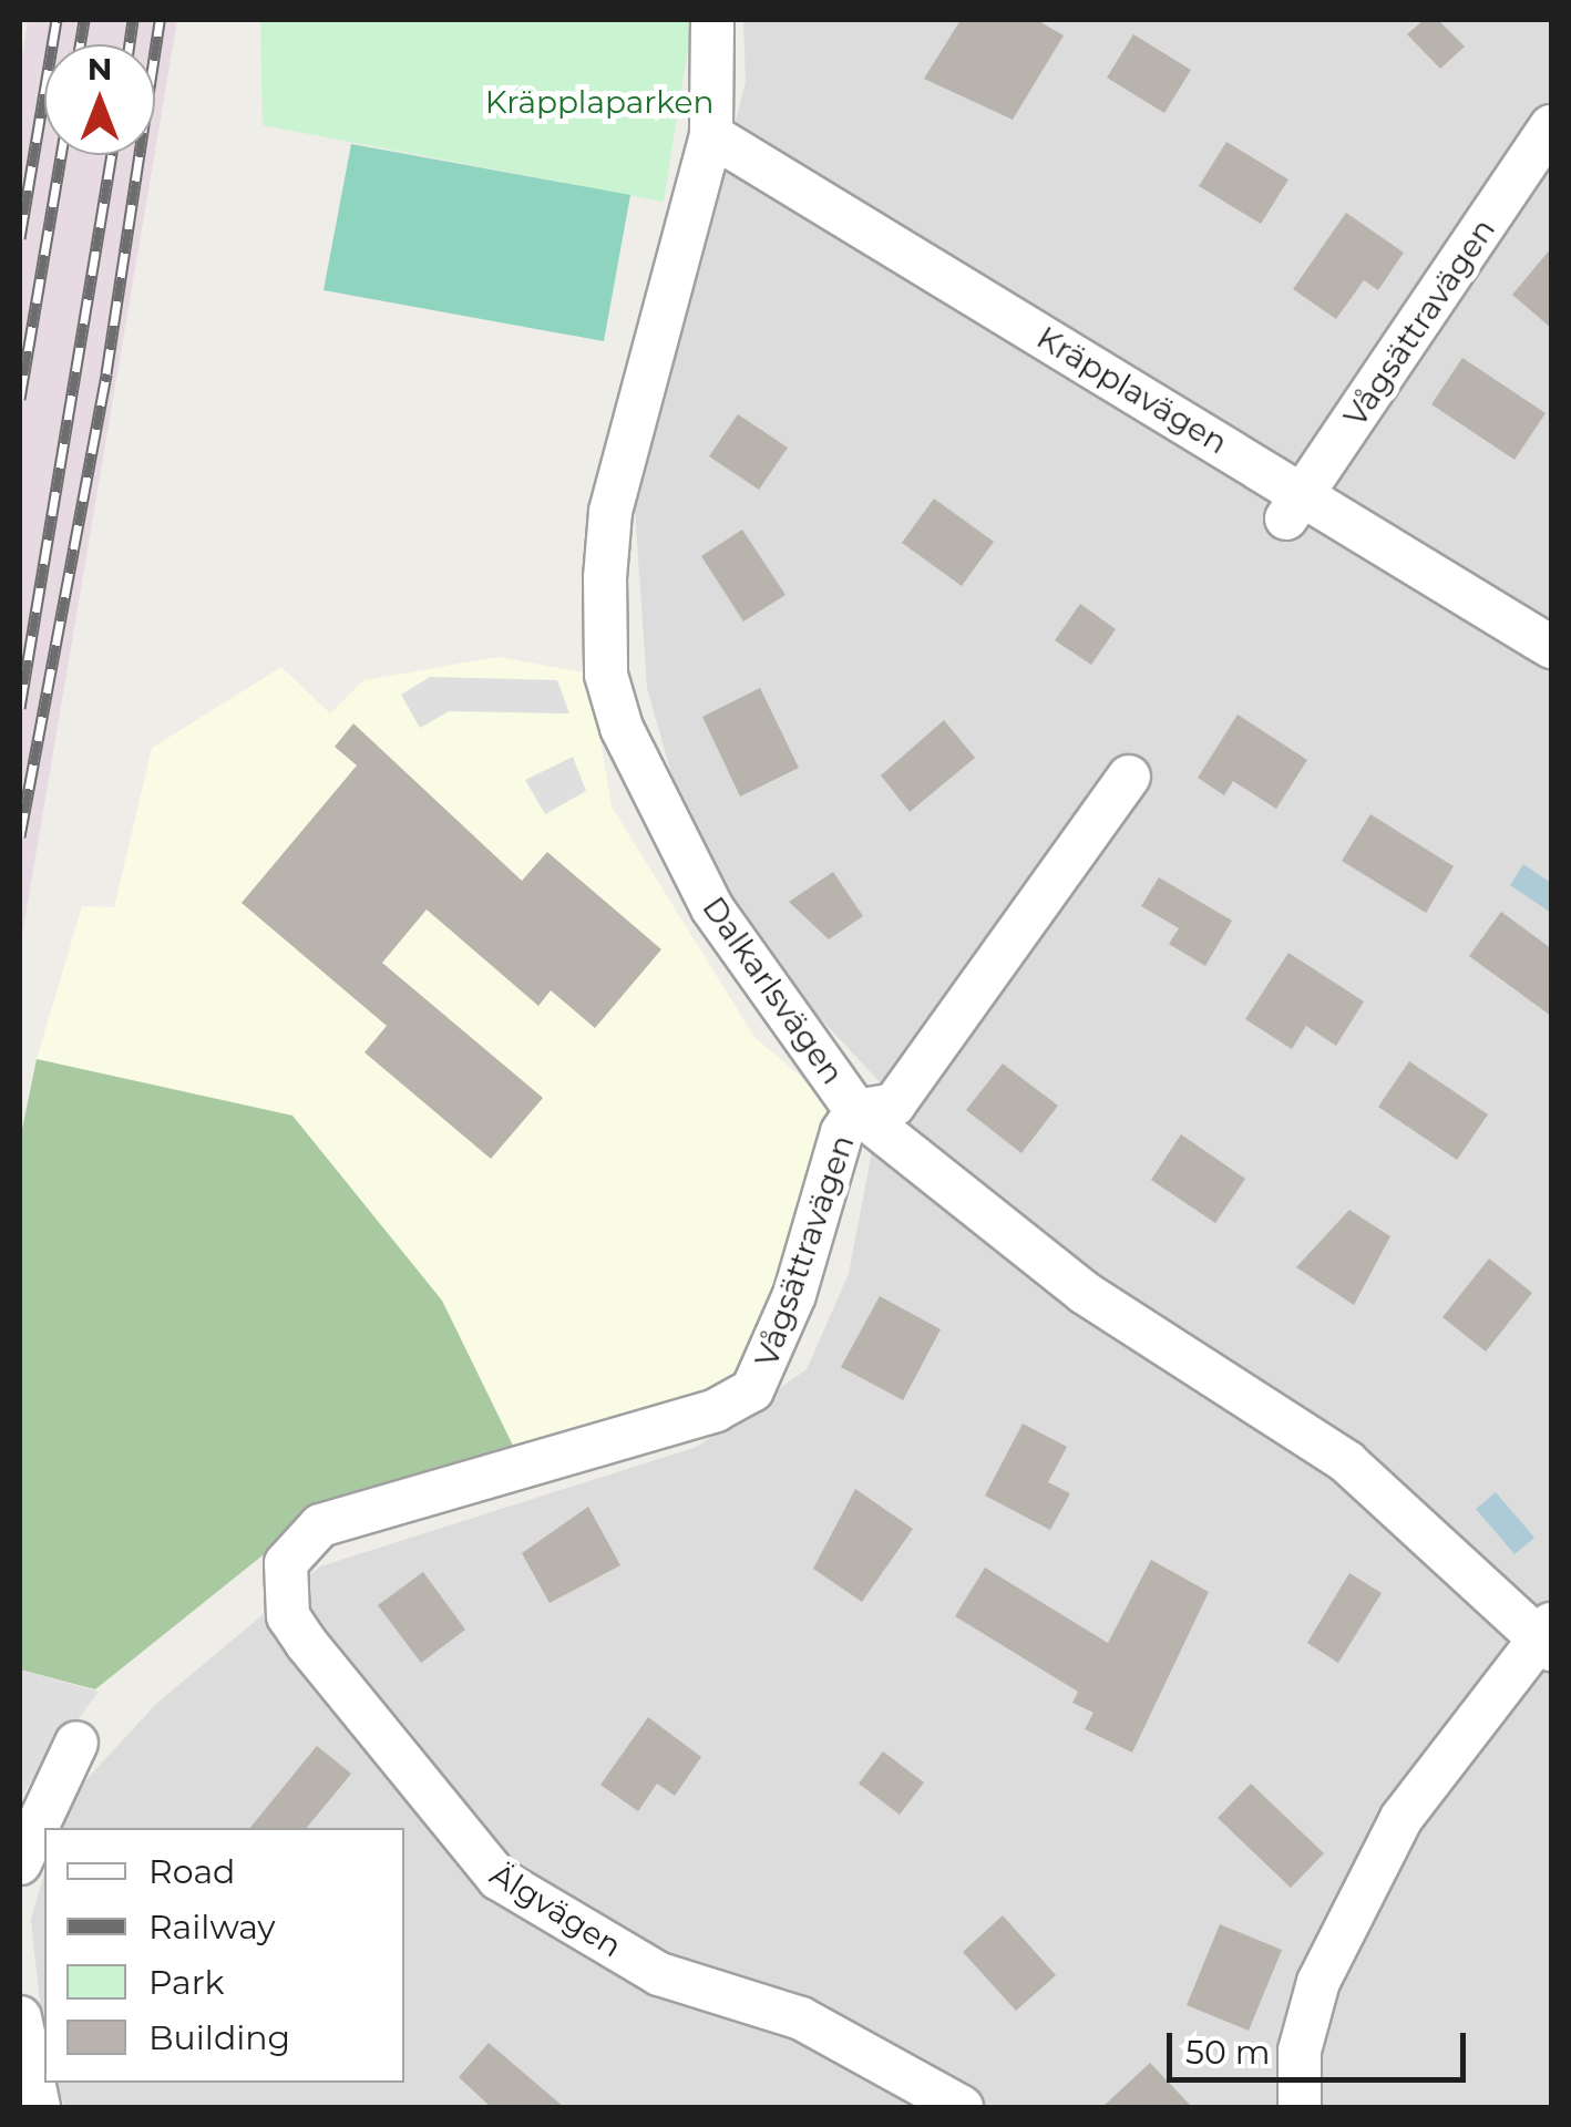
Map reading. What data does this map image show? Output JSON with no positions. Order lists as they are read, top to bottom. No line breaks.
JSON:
{"streets":{"street":["Vågsättravägen","Kräpplavägen","Dalkarlsvägen","Älgvägen"]},"crossings":[["Vågsättravägen","Kräpplavägen"],["Vågsättravägen","Dalkarlsvägen"],["Vågsättravägen","Älgvägen"],["Kräpplavägen","Dalkarlsvägen"]],"parks":["Kräpplaparken"],"legend":["Road","Railway","Park","Building"],"scale_bar":"50 m","north":"top"}
